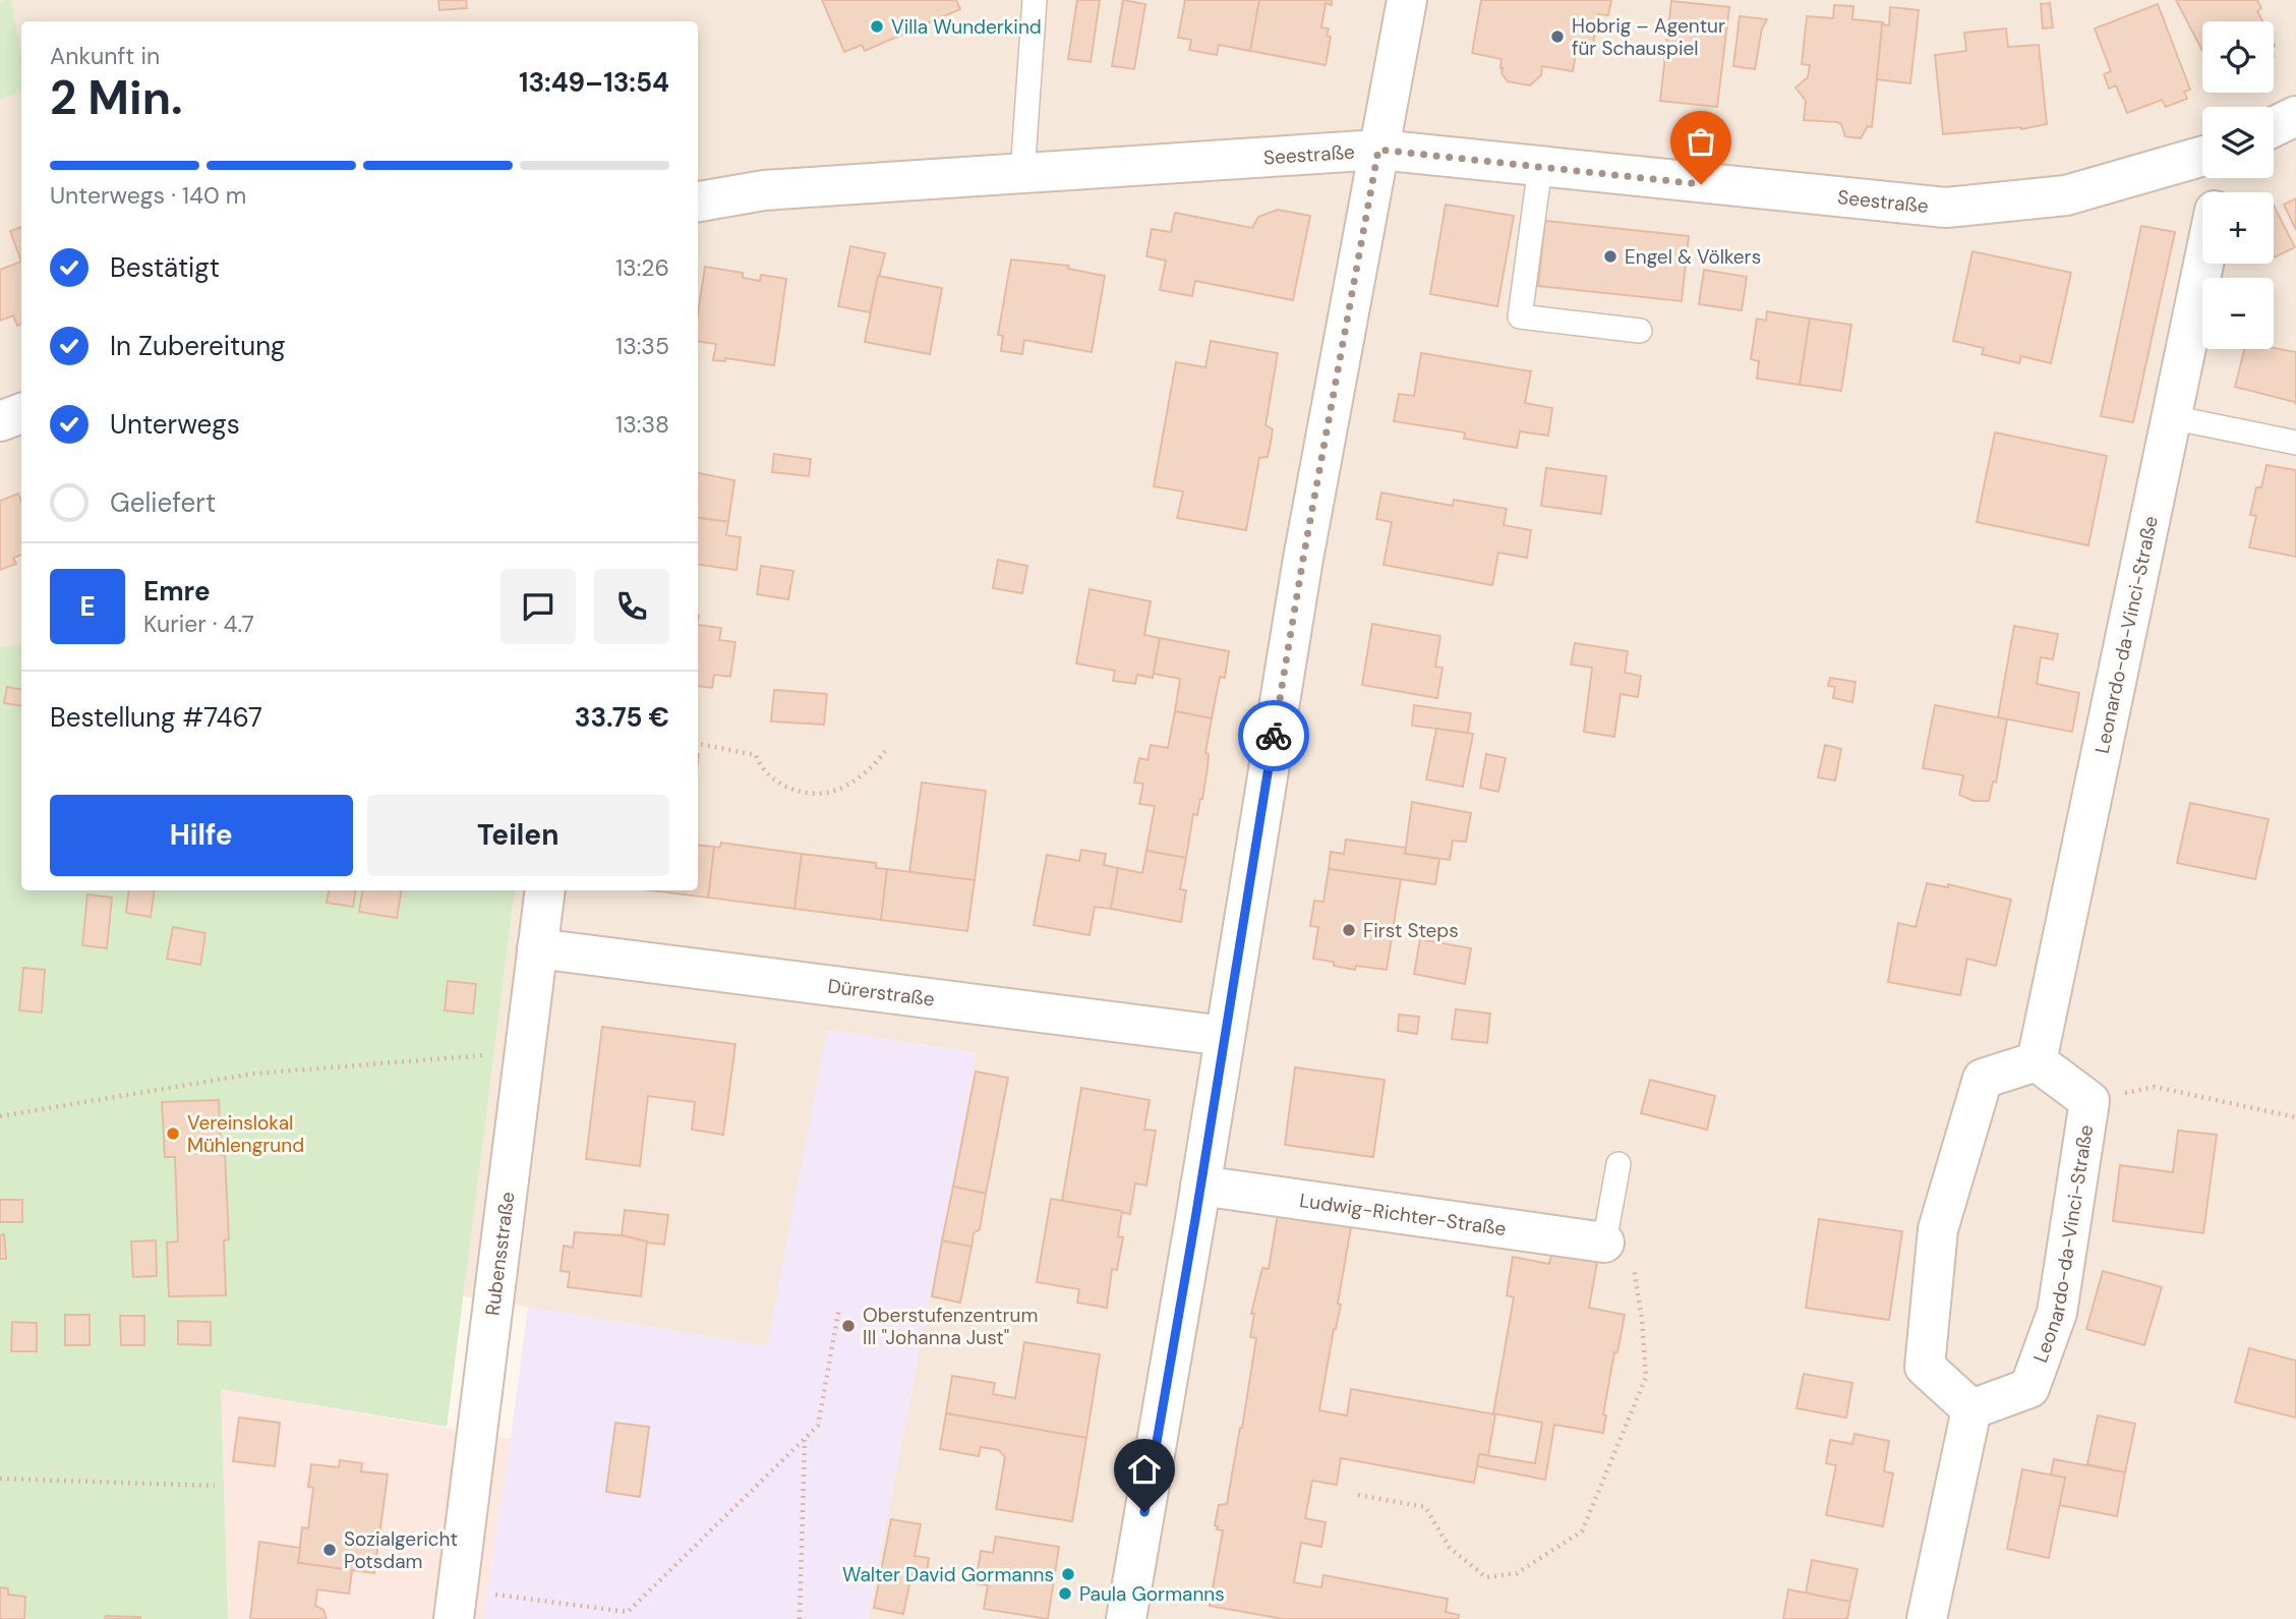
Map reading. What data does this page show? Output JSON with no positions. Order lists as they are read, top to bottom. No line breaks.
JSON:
{"streets":{"street":["Seestraße","Leonardo-da-Vinci-Straße","Dürerstraße","Ludwig-Richter-Straße","Rubensstraße"]},"crossings":[["Dürerstraße","Rubensstraße"]],"places":["Villa Wunderkind","Hobrig – Agentur für Schauspiel","Engel & Völkers","First Steps","Vereinslokal Mühlengrund","Oberstufenzentrum III \"Johanna Just\"","Sozialgericht Potsdam","Walter David Gormanns","Paula Gormanns"],"page":{"map_buttons":["+","−"],"heading":["2 Min.","Ankunft in","13:49–13:54"],"panel":["Emre","Kurier · 4.7","Bestellung #7467","33.75 €"],"bar":"Unterwegs · 140 m","list":[["Bestätigt","13:26"],["In Zubereitung","13:35"],["Unterwegs","13:38"],"Geliefert"],"round":"E","buttons":["Hilfe","Teilen"]}}
